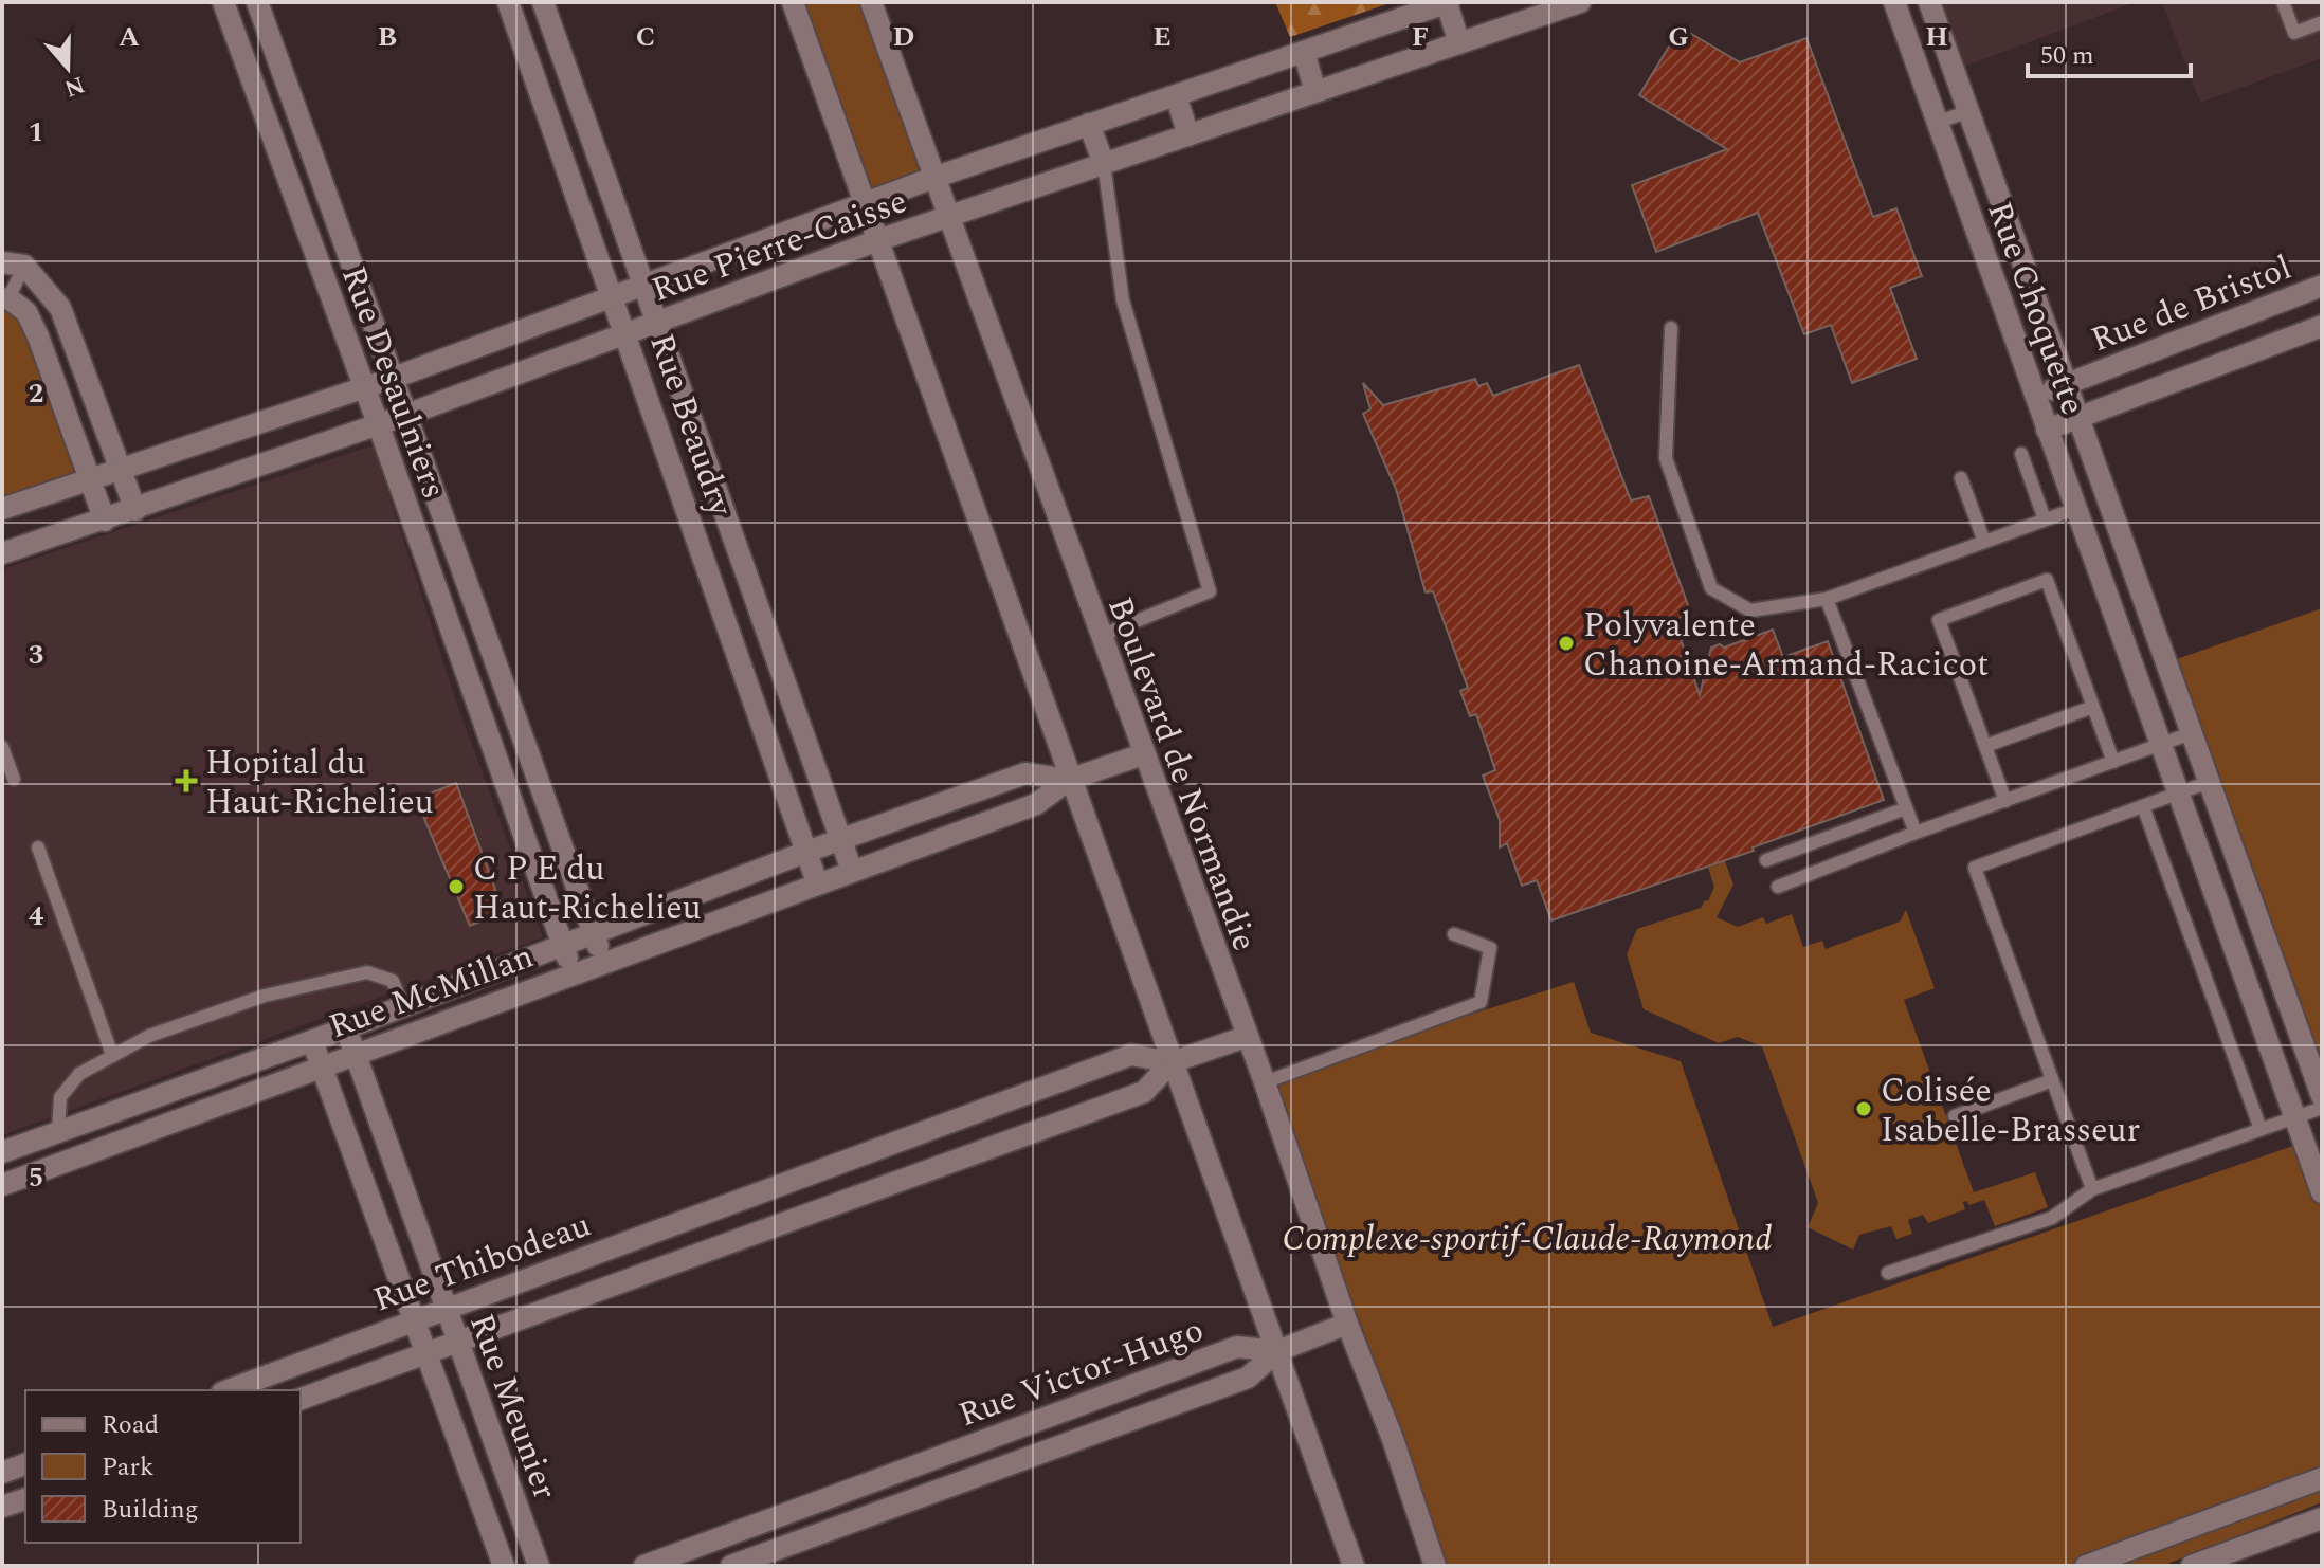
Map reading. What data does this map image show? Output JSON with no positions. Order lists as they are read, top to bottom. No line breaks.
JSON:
{"streets":{"street":["Rue Pierre-Caisse","Rue de Bristol","Rue Choquette","Rue Desaulniers","Rue Beaudry","Boulevard de Normandie","Rue McMillan","Rue Thibodeau","Rue Victor-Hugo","Rue Meunier"]},"crossings":[["Rue Pierre-Caisse","Rue Desaulniers"],["Rue Pierre-Caisse","Rue Beaudry"],["Rue Pierre-Caisse","Boulevard de Normandie"],["Rue de Bristol","Rue Choquette"],["Rue Desaulniers","Rue McMillan"],["Rue Beaudry","Rue McMillan"],["Boulevard de Normandie","Rue McMillan"],["Boulevard de Normandie","Rue Thibodeau"],["Boulevard de Normandie","Rue Victor-Hugo"],["Rue McMillan","Rue Meunier"],["Rue Thibodeau","Rue Meunier"]],"parks":["Complexe-sportif-Claude-Raymond"],"places":{"other":["Polyvalente Chanoine-Armand-Racicot","C P E du Haut-Richelieu","Colisée Isabelle-Brasseur"],"health":["Hopital du Haut-Richelieu"]},"legend":["Road","Park","Building"],"scale_bar":"50 m","north":"bottom","grid":{"columns":["A","B","C","D","E","F","G","H"],"rows":["1","2","3","4","5"]}}
